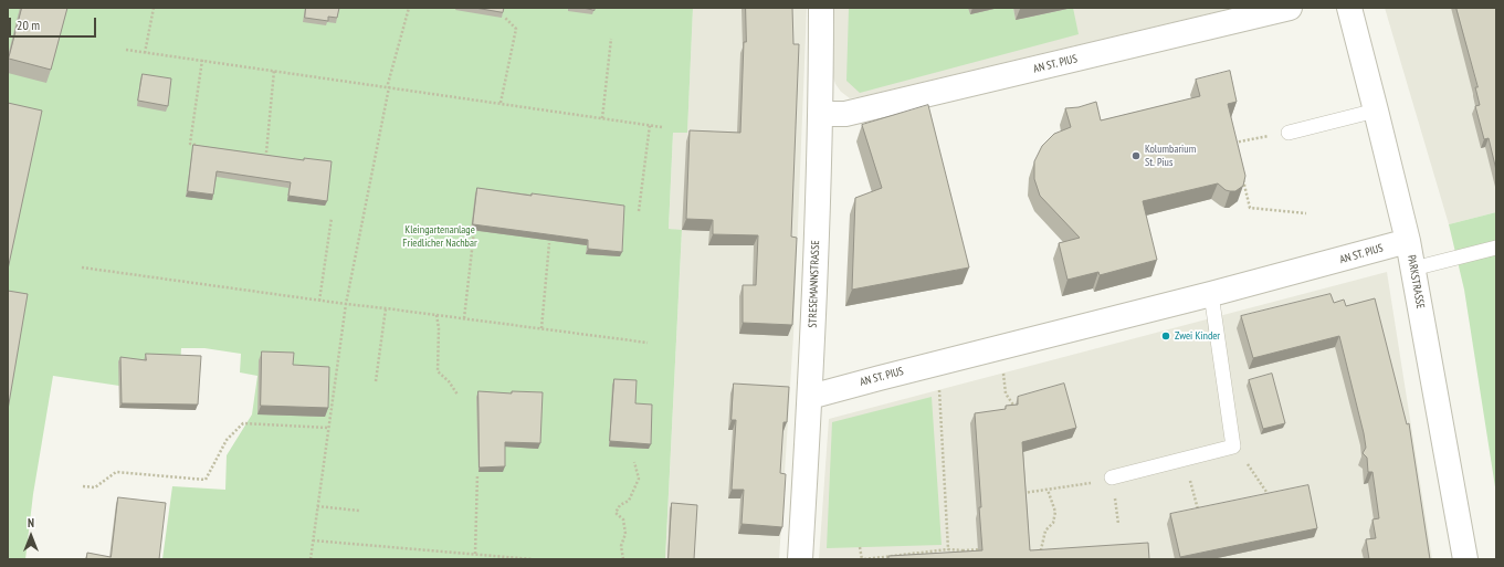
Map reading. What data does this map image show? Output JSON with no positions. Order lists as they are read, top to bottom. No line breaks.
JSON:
{"streets":{"street":["AN ST. PIUS","PARKSTRASSE","STRESEMANNSTRASSE"]},"crossings":[["AN ST. PIUS","PARKSTRASSE"],["AN ST. PIUS","STRESEMANNSTRASSE"]],"parks":["Kleingartenanlage Friedlicher Nachbar"],"places":["Kolumbarium St. Pius","Zwei Kinder"],"scale_bar":"20 m","north":"top"}
